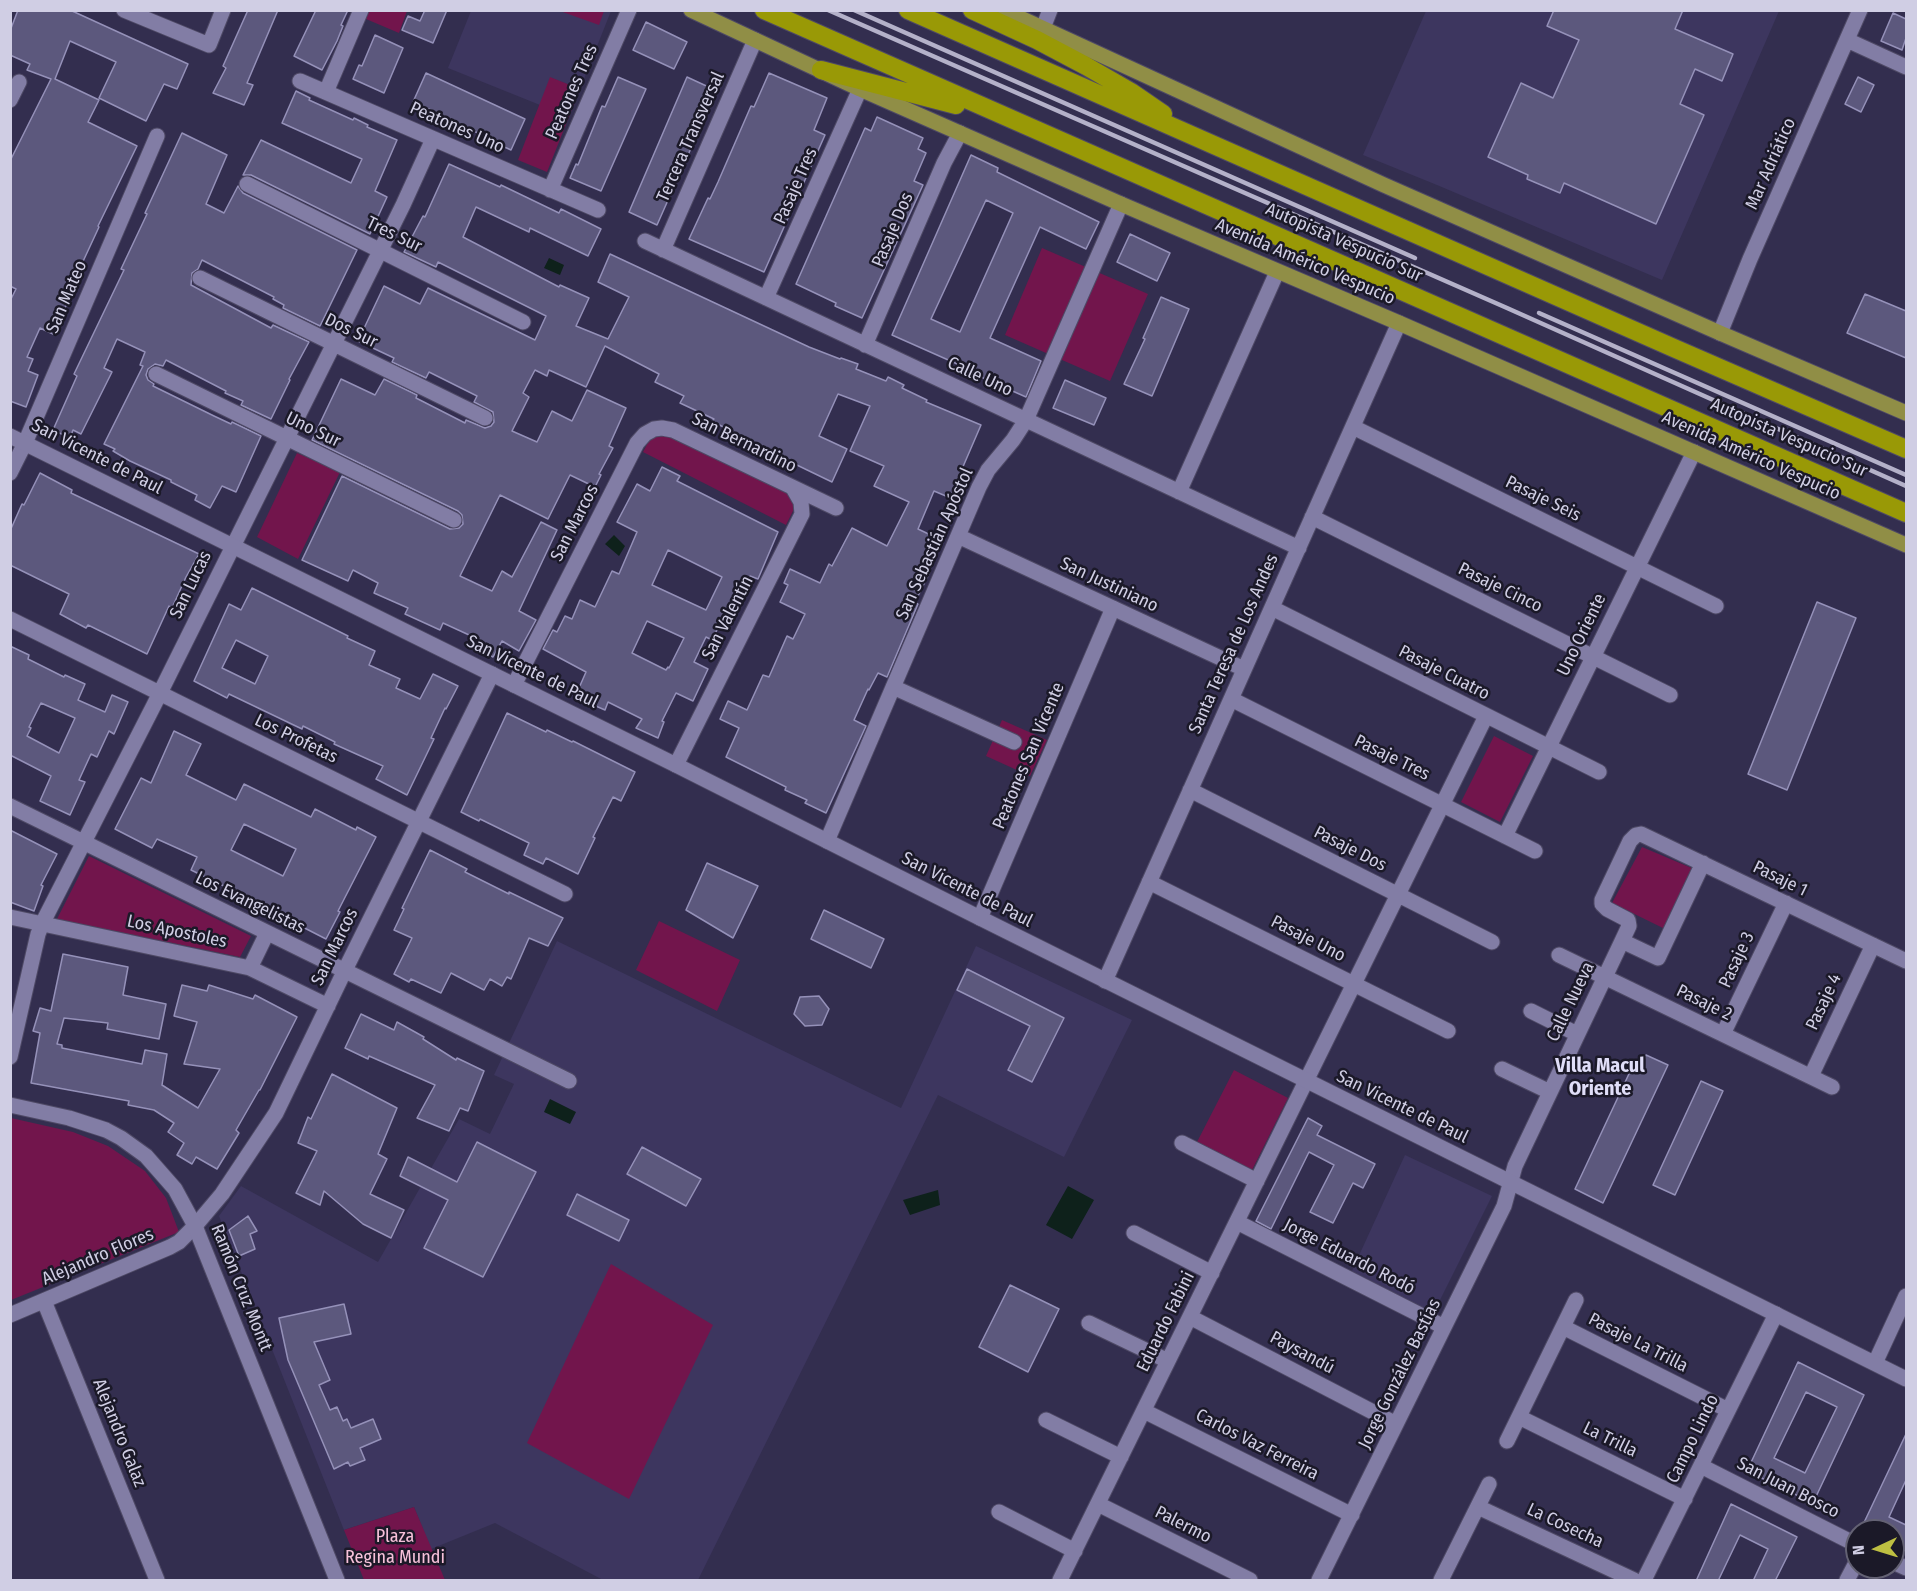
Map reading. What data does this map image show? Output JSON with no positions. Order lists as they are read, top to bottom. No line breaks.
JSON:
{"streets":{"highway":["Autopista Vespucio Sur"],"main road":["Avenida Américo Vespucio"],"street":["Peatones Tres","Peatones Uno","Tercera Transversal","Mar Adriático","Pasaje Tres","Pasaje Dos","Tres Sur","San Mateo","Dos Sur","Calle Uno","Uno Sur","San Bernardino","San Vicente de Paul","Pasaje Seis","San Marcos","San Sebastián Apóstol","San Lucas","San Justiniano","Pasaje Cinco","San Valentín","Uno Oriente","Santa Teresa de Los Andes","Pasaje Cuatro","Los Profetas","Peatones San Vicente","Pasaje 1","Los Evangelistas","Los Apostoles","Pasaje Uno","Pasaje 3","Calle Nueva","Pasaje 4","Pasaje 2","Alejandro Flores","Jorge Eduardo Rodó","Ramón Cruz Montt","Eduardo Fabini","Pasaje La Trilla","Paysandú","Jorge González Bastías","Alejandro Galaz","Campo Lindo","La Trilla","Carlos Vaz Ferreira","San Juan Bosco","Palermo","La Cosecha"]},"crossings":[["Peatones Tres","Peatones Uno"],["Peatones Uno","San Lucas"],["Tercera Transversal","Avenida Américo Vespucio"],["Tercera Transversal","Calle Uno"],["Pasaje Tres","Avenida Américo Vespucio"],["Pasaje Tres","Calle Uno"],["Pasaje Tres","Uno Oriente"],["Pasaje Tres","Santa Teresa de Los Andes"],["Pasaje Dos","Avenida Américo Vespucio"],["Pasaje Dos","Calle Uno"],["Pasaje Dos","Santa Teresa de Los Andes"],["Tres Sur","San Lucas"],["Avenida Américo Vespucio","San Sebastián Apóstol"],["Avenida Américo Vespucio","Uno Oriente"],["Avenida Américo Vespucio","Santa Teresa de Los Andes"],["San Mateo","San Vicente de Paul"],["Dos Sur","San Lucas"],["Calle Uno","San Sebastián Apóstol"],["Calle Uno","Santa Teresa de Los Andes"],["Uno Sur","San Lucas"],["San Bernardino","San Marcos"],["San Bernardino","San Valentín"],["San Vicente de Paul","San Marcos"],["San Vicente de Paul","San Sebastián Apóstol"],["San Vicente de Paul","San Lucas"],["San Vicente de Paul","San Valentín"],["San Vicente de Paul","Santa Teresa de Los Andes"],["San Vicente de Paul","Peatones San Vicente"],["San Vicente de Paul","Calle Nueva"],["San Vicente de Paul","Eduardo Fabini"],["San Vicente de Paul","Jorge González Bastías"],["San Vicente de Paul","Campo Lindo"],["Pasaje Seis","Uno Oriente"],["Pasaje Seis","Santa Teresa de Los Andes"],["San Marcos","Los Profetas"],["San Marcos","Los Evangelistas"],["San Marcos","Los Apostoles"],["San Marcos","Alejandro Flores"],["San Marcos","Ramón Cruz Montt"],["San Sebastián Apóstol","San Justiniano"],["San Lucas","Los Profetas"],["San Lucas","Los Evangelistas"],["San Lucas","Los Apostoles"],["San Justiniano","Santa Teresa de Los Andes"],["San Justiniano","Peatones San Vicente"],["Pasaje Cinco","Uno Oriente"],["Pasaje Cinco","Santa Teresa de Los Andes"],["Uno Oriente","Pasaje Cuatro"],["Santa Teresa de Los Andes","Pasaje Cuatro"],["Santa Teresa de Los Andes","Pasaje Uno"],["Pasaje 1","Pasaje 3"],["Pasaje 1","Calle Nueva"],["Pasaje 1","Pasaje 4"],["Pasaje 3","Pasaje 2"],["Calle Nueva","Pasaje 2"],["Calle Nueva","Jorge González Bastías"],["Pasaje 4","Pasaje 2"],["Alejandro Flores","Ramón Cruz Montt"],["Alejandro Flores","Alejandro Galaz"],["Jorge Eduardo Rodó","Eduardo Fabini"],["Jorge Eduardo Rodó","Jorge González Bastías"],["Eduardo Fabini","Paysandú"],["Eduardo Fabini","Carlos Vaz Ferreira"],["Eduardo Fabini","Palermo"],["Pasaje La Trilla","Campo Lindo"],["Paysandú","Jorge González Bastías"],["Jorge González Bastías","Carlos Vaz Ferreira"],["Campo Lindo","La Trilla"],["Campo Lindo","San Juan Bosco"]],"districts":["Villa Macul Oriente"],"parks":["Plaza Regina Mundi"],"north":"left"}
